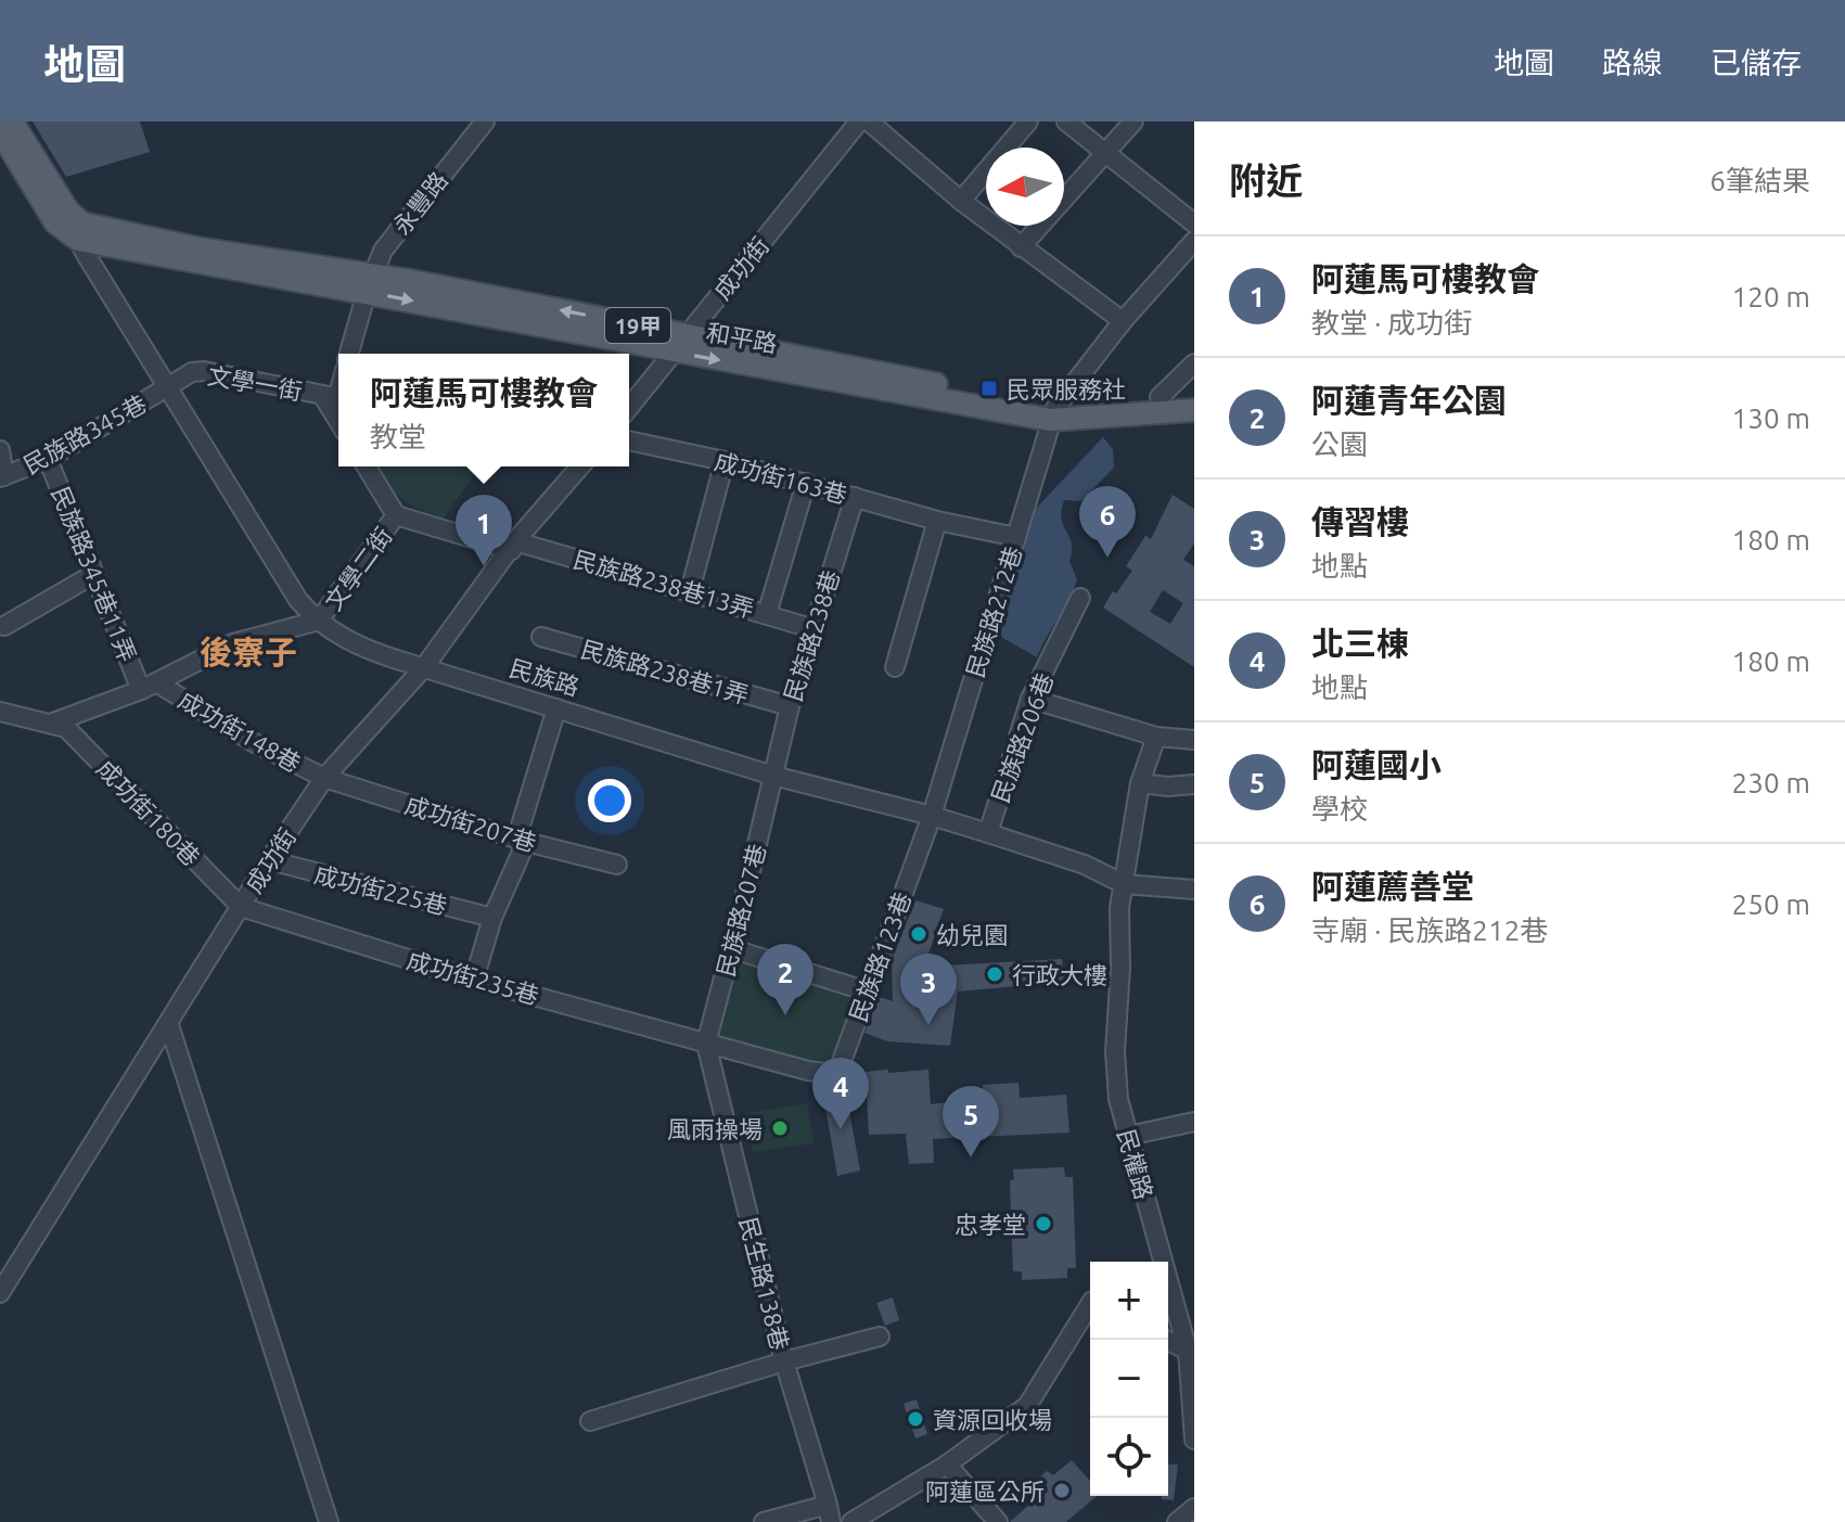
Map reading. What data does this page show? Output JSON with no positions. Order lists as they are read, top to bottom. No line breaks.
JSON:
{"streets":{"main road":["19甲","和平路","民族路"],"street":["永豐路","成功街","文學一街","民族路345巷","成功街163巷","文學二街","民族路345巷11弄","民族路238巷13弄","民族路212巷","民族路238巷","民族路238巷1弄","成功街148巷","民族路206巷","成功街180巷","成功街207巷","成功街225巷","民族路207巷","民族路123巷","成功街235巷","民權路","民生路138巷"]},"crossings":[["永豐路","和平路"],["成功街","和平路"],["成功街","文學二街"],["成功街","民族路238巷13弄"],["成功街","民族路"],["成功街","成功街148巷"],["成功街","成功街180巷"],["成功街","成功街207巷"],["成功街","成功街225巷"],["成功街","成功街235巷"],["和平路","民族路212巷"],["和平路","民族路"],["文學一街","民族路345巷"],["文學一街","民族路"],["民族路345巷","民族路345巷11弄"],["民族路345巷","民族路"],["成功街163巷","民族路212巷"],["成功街163巷","民族路238巷"],["文學二街","民族路238巷13弄"],["文學二街","民族路"],["民族路345巷11弄","成功街148巷"],["民族路238巷13弄","民族路238巷"],["民族路212巷","民族路"],["民族路212巷","民族路123巷"],["民族路238巷","民族路238巷1弄"],["民族路238巷","民族路"],["民族路238巷","民族路207巷"],["民族路","民族路206巷"],["民族路","民族路207巷"],["民族路","民族路123巷"],["民族路","民權路"],["成功街148巷","成功街207巷"],["成功街180巷","成功街235巷"],["民族路207巷","民族路123巷"],["民族路207巷","成功街235巷"],["民族路207巷","民生路138巷"],["民族路123巷","成功街235巷"],["民族路123巷","民生路138巷"],["成功街235巷","民生路138巷"]],"districts":["後寮子"],"places":{"transit":["民眾服務社"],"other":["幼兒園","行政大樓","風雨操場","忠孝堂","資源回收場","阿蓮區公所"]},"north":"left","page":{"header":"地圖","nav":["地圖","路線","已儲存"],"heading":["附近","6筆結果"],"list":[{"mark":"1","name":"阿蓮馬可樓教會","note":"教堂 · 成功街","value":"120 m"},{"mark":"2","name":"阿蓮青年公園","note":"公園","value":"130 m"},{"mark":"3","name":"傳習樓","note":"地點","value":"180 m"},{"mark":"4","name":"北三棟","note":"地點","value":"180 m"},{"mark":"5","name":"阿蓮國小","note":"學校","value":"230 m"},{"mark":"6","name":"阿蓮薦善堂","note":"寺廟 · 民族路212巷","value":"250 m"}],"popup":["阿蓮馬可樓教會","教堂"],"pins":["6","1","2","3","4","5"],"map_buttons":["+","−"]}}
